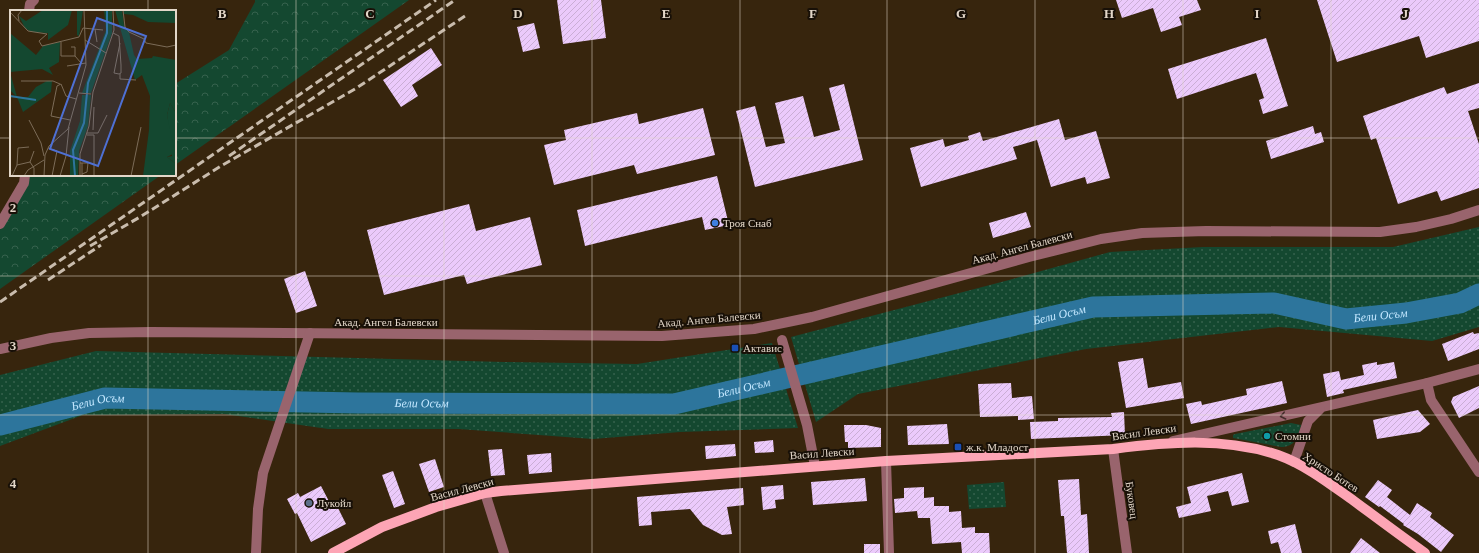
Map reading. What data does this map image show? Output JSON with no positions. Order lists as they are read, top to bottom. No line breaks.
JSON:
{"streets":{"main road":["Васил Левски","Христо Ботев"],"street":["Акад. Ангел Балевски","Буковец"]},"crossings":[["Васил Левски","Христо Ботев"],["Васил Левски","Буковец"]],"water":["Бели Осъм"],"places":{"other":["Троя Снаб","Стомни","Лукойл"],"transit":["Актавис","ж.к. Младост"]},"grid":{"columns":["B","C","D","E","F","G","H","I","J"],"rows":["2","3","4"]}}
